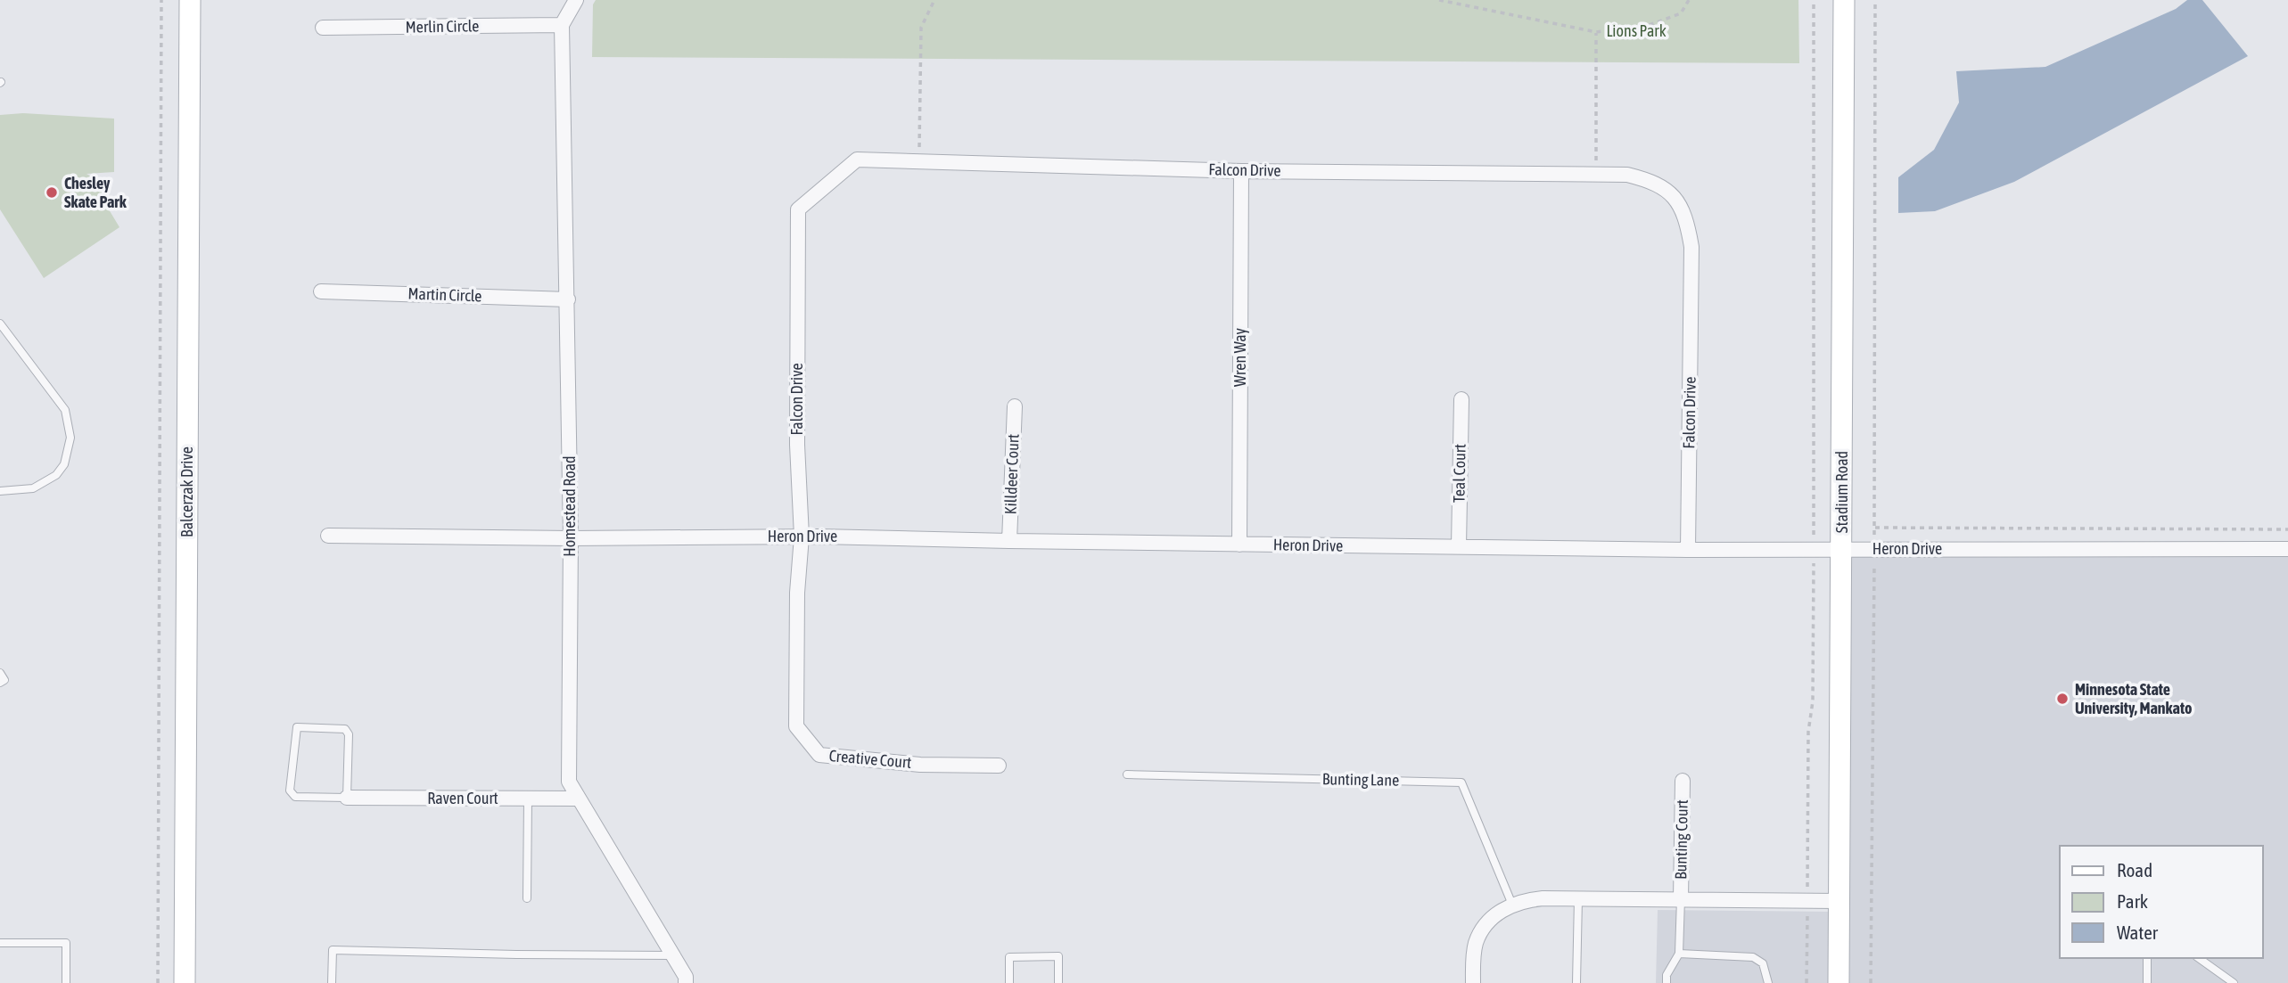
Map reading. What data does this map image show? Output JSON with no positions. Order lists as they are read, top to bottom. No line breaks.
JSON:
{"streets":{"street":["Merlin Circle","Falcon Drive","Martin Circle","Wren Way","Teal Court","Killdeer Court","Balcerzak Drive","Stadium Road","Homestead Road","Heron Drive","Creative Court","Raven Court","Bunting Court"],"lane":["Bunting Lane"]},"crossings":[["Merlin Circle","Homestead Road"],["Falcon Drive","Wren Way"],["Falcon Drive","Heron Drive"],["Falcon Drive","Creative Court"],["Martin Circle","Homestead Road"],["Wren Way","Heron Drive"],["Teal Court","Heron Drive"],["Killdeer Court","Heron Drive"],["Stadium Road","Heron Drive"],["Homestead Road","Heron Drive"],["Homestead Road","Raven Court"],["Heron Drive","Creative Court"]],"parks":["Lions Park"],"places":["Chesley Skate Park","Minnesota State University, Mankato"],"legend":["Road","Park","Water"]}
